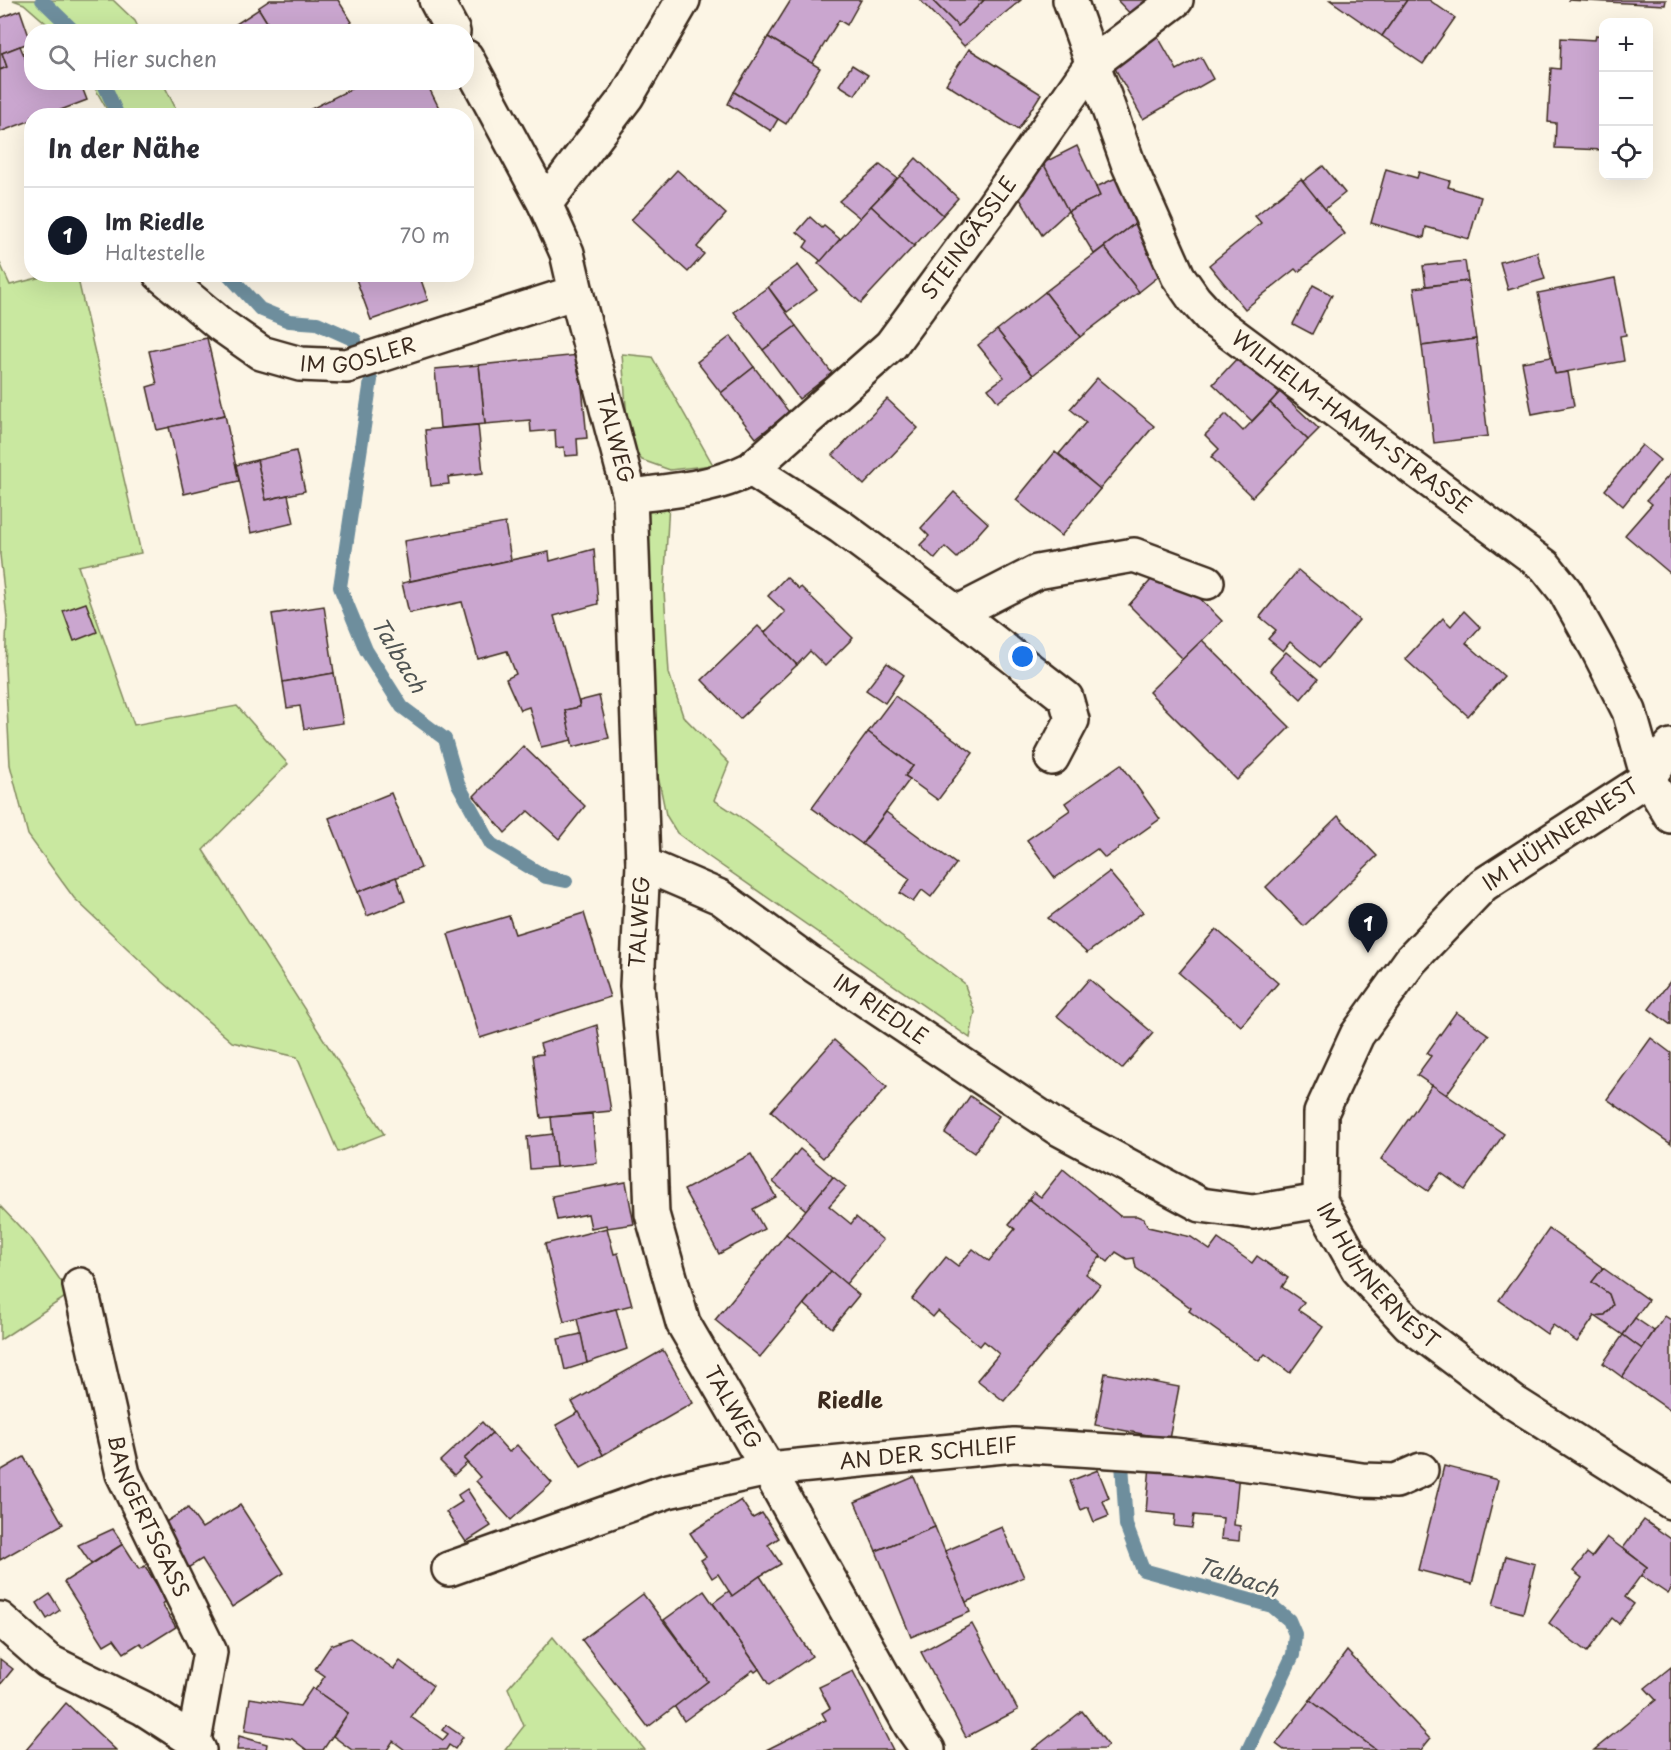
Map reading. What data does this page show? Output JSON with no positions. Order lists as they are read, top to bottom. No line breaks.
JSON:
{"streets":{"street":["STEINGÄSSLE","IM GOSLER","WILHELM-HAMM-STRASSE","TALWEG","IM HÜHNERNEST","IM RIEDLE","AN DER SCHLEIF","BANGERTSGASS"]},"crossings":[["STEINGÄSSLE","WILHELM-HAMM-STRASSE"],["STEINGÄSSLE","TALWEG"],["IM GOSLER","TALWEG"],["WILHELM-HAMM-STRASSE","IM HÜHNERNEST"],["TALWEG","IM RIEDLE"],["TALWEG","AN DER SCHLEIF"],["IM HÜHNERNEST","IM RIEDLE"]],"districts":["Riedle"],"water":["Talbach"],"page":{"map_buttons":["+","−"],"search":"Hier suchen","heading":"In der Nähe","list":[{"mark":"1","name":"Im Riedle","note":"Haltestelle","value":"70 m"}],"pins":"1"}}
